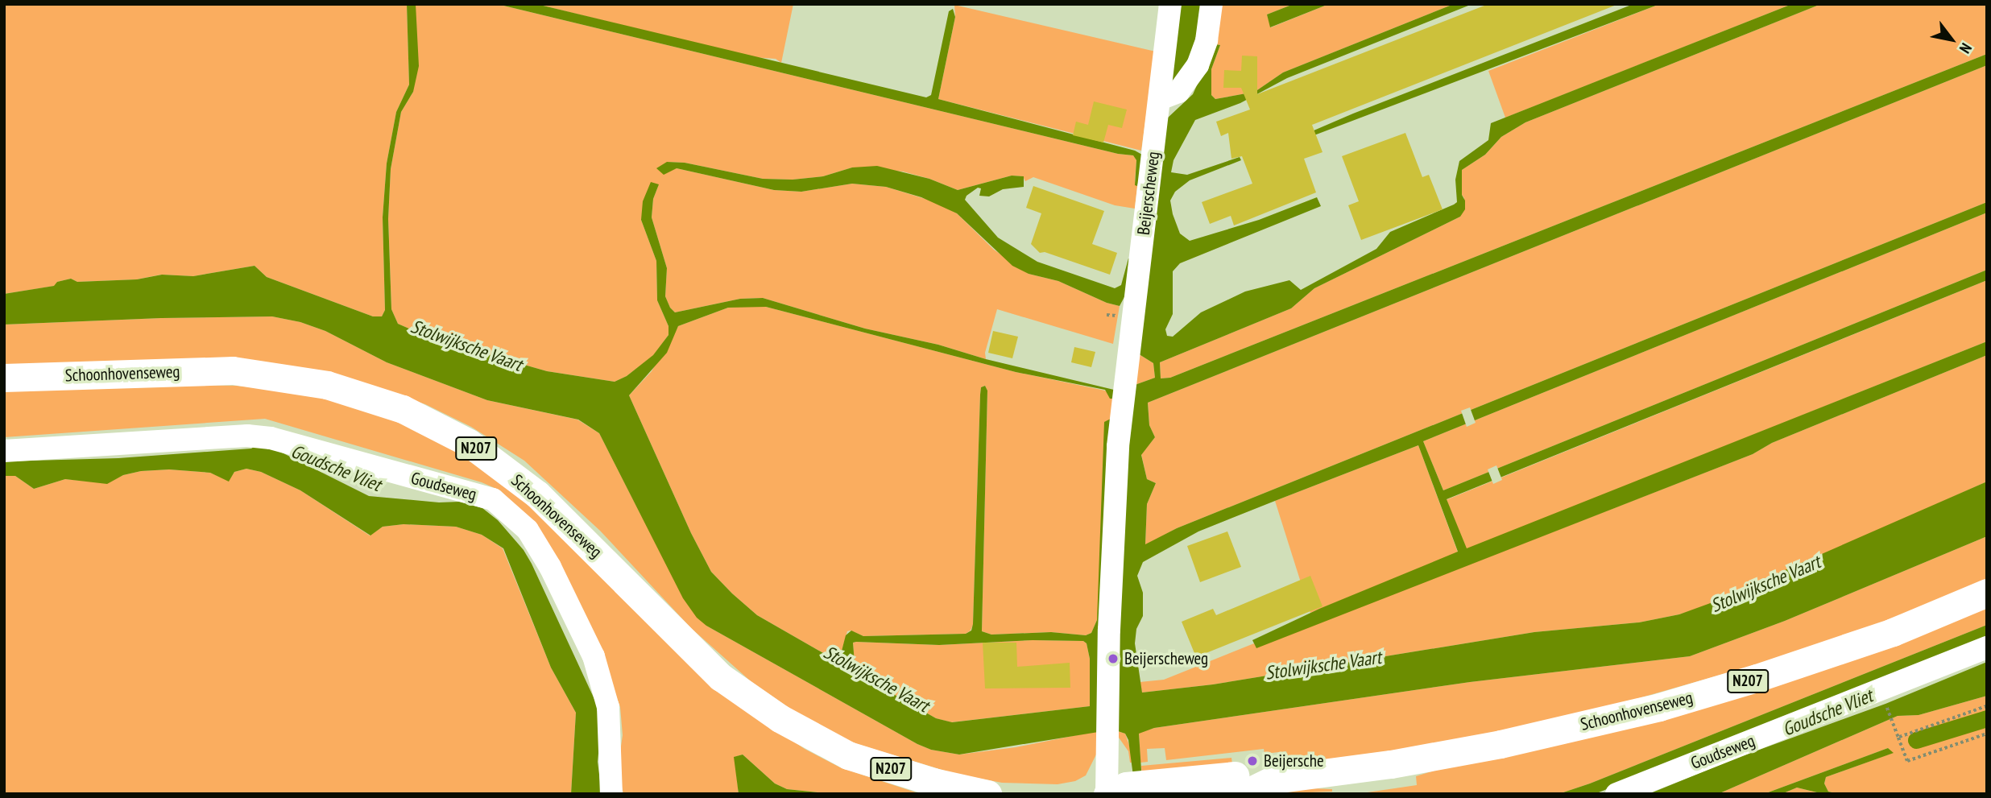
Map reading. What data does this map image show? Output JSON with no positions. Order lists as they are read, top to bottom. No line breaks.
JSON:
{"streets":{"main road":["Schoonhovenseweg","N207"],"street":["Beijerscheweg","Goudseweg"]},"crossings":[["Beijerscheweg","Schoonhovenseweg"]],"water":["Stolwijksche Vaart","Goudsche Vliet"],"places":["Beijerscheweg","Beijersche"],"north":"bottom right"}
